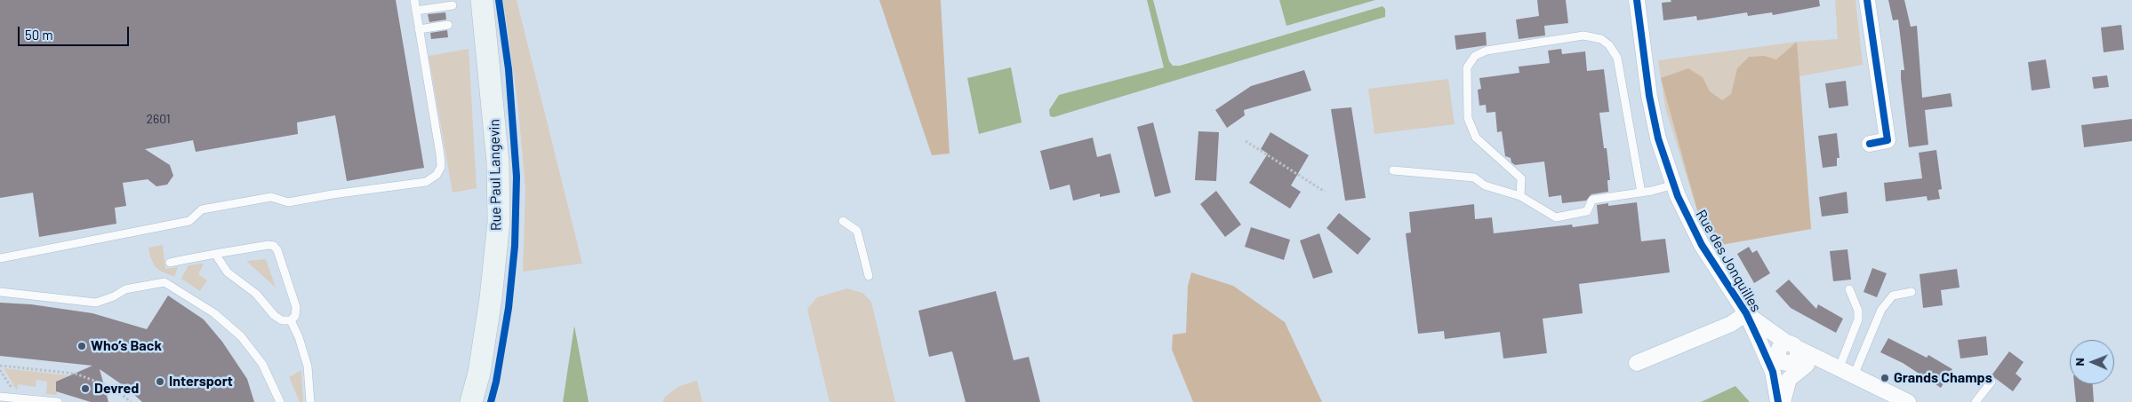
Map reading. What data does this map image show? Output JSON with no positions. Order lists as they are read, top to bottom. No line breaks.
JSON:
{"streets":{"main road":["Rue Paul Langevin"],"street":["Rue des Jonquilles"]},"places":["Who’s Back","Grands Champs","Intersport","Devred"],"house_numbers":["2601"],"scale_bar":"50 m","north":"left"}
